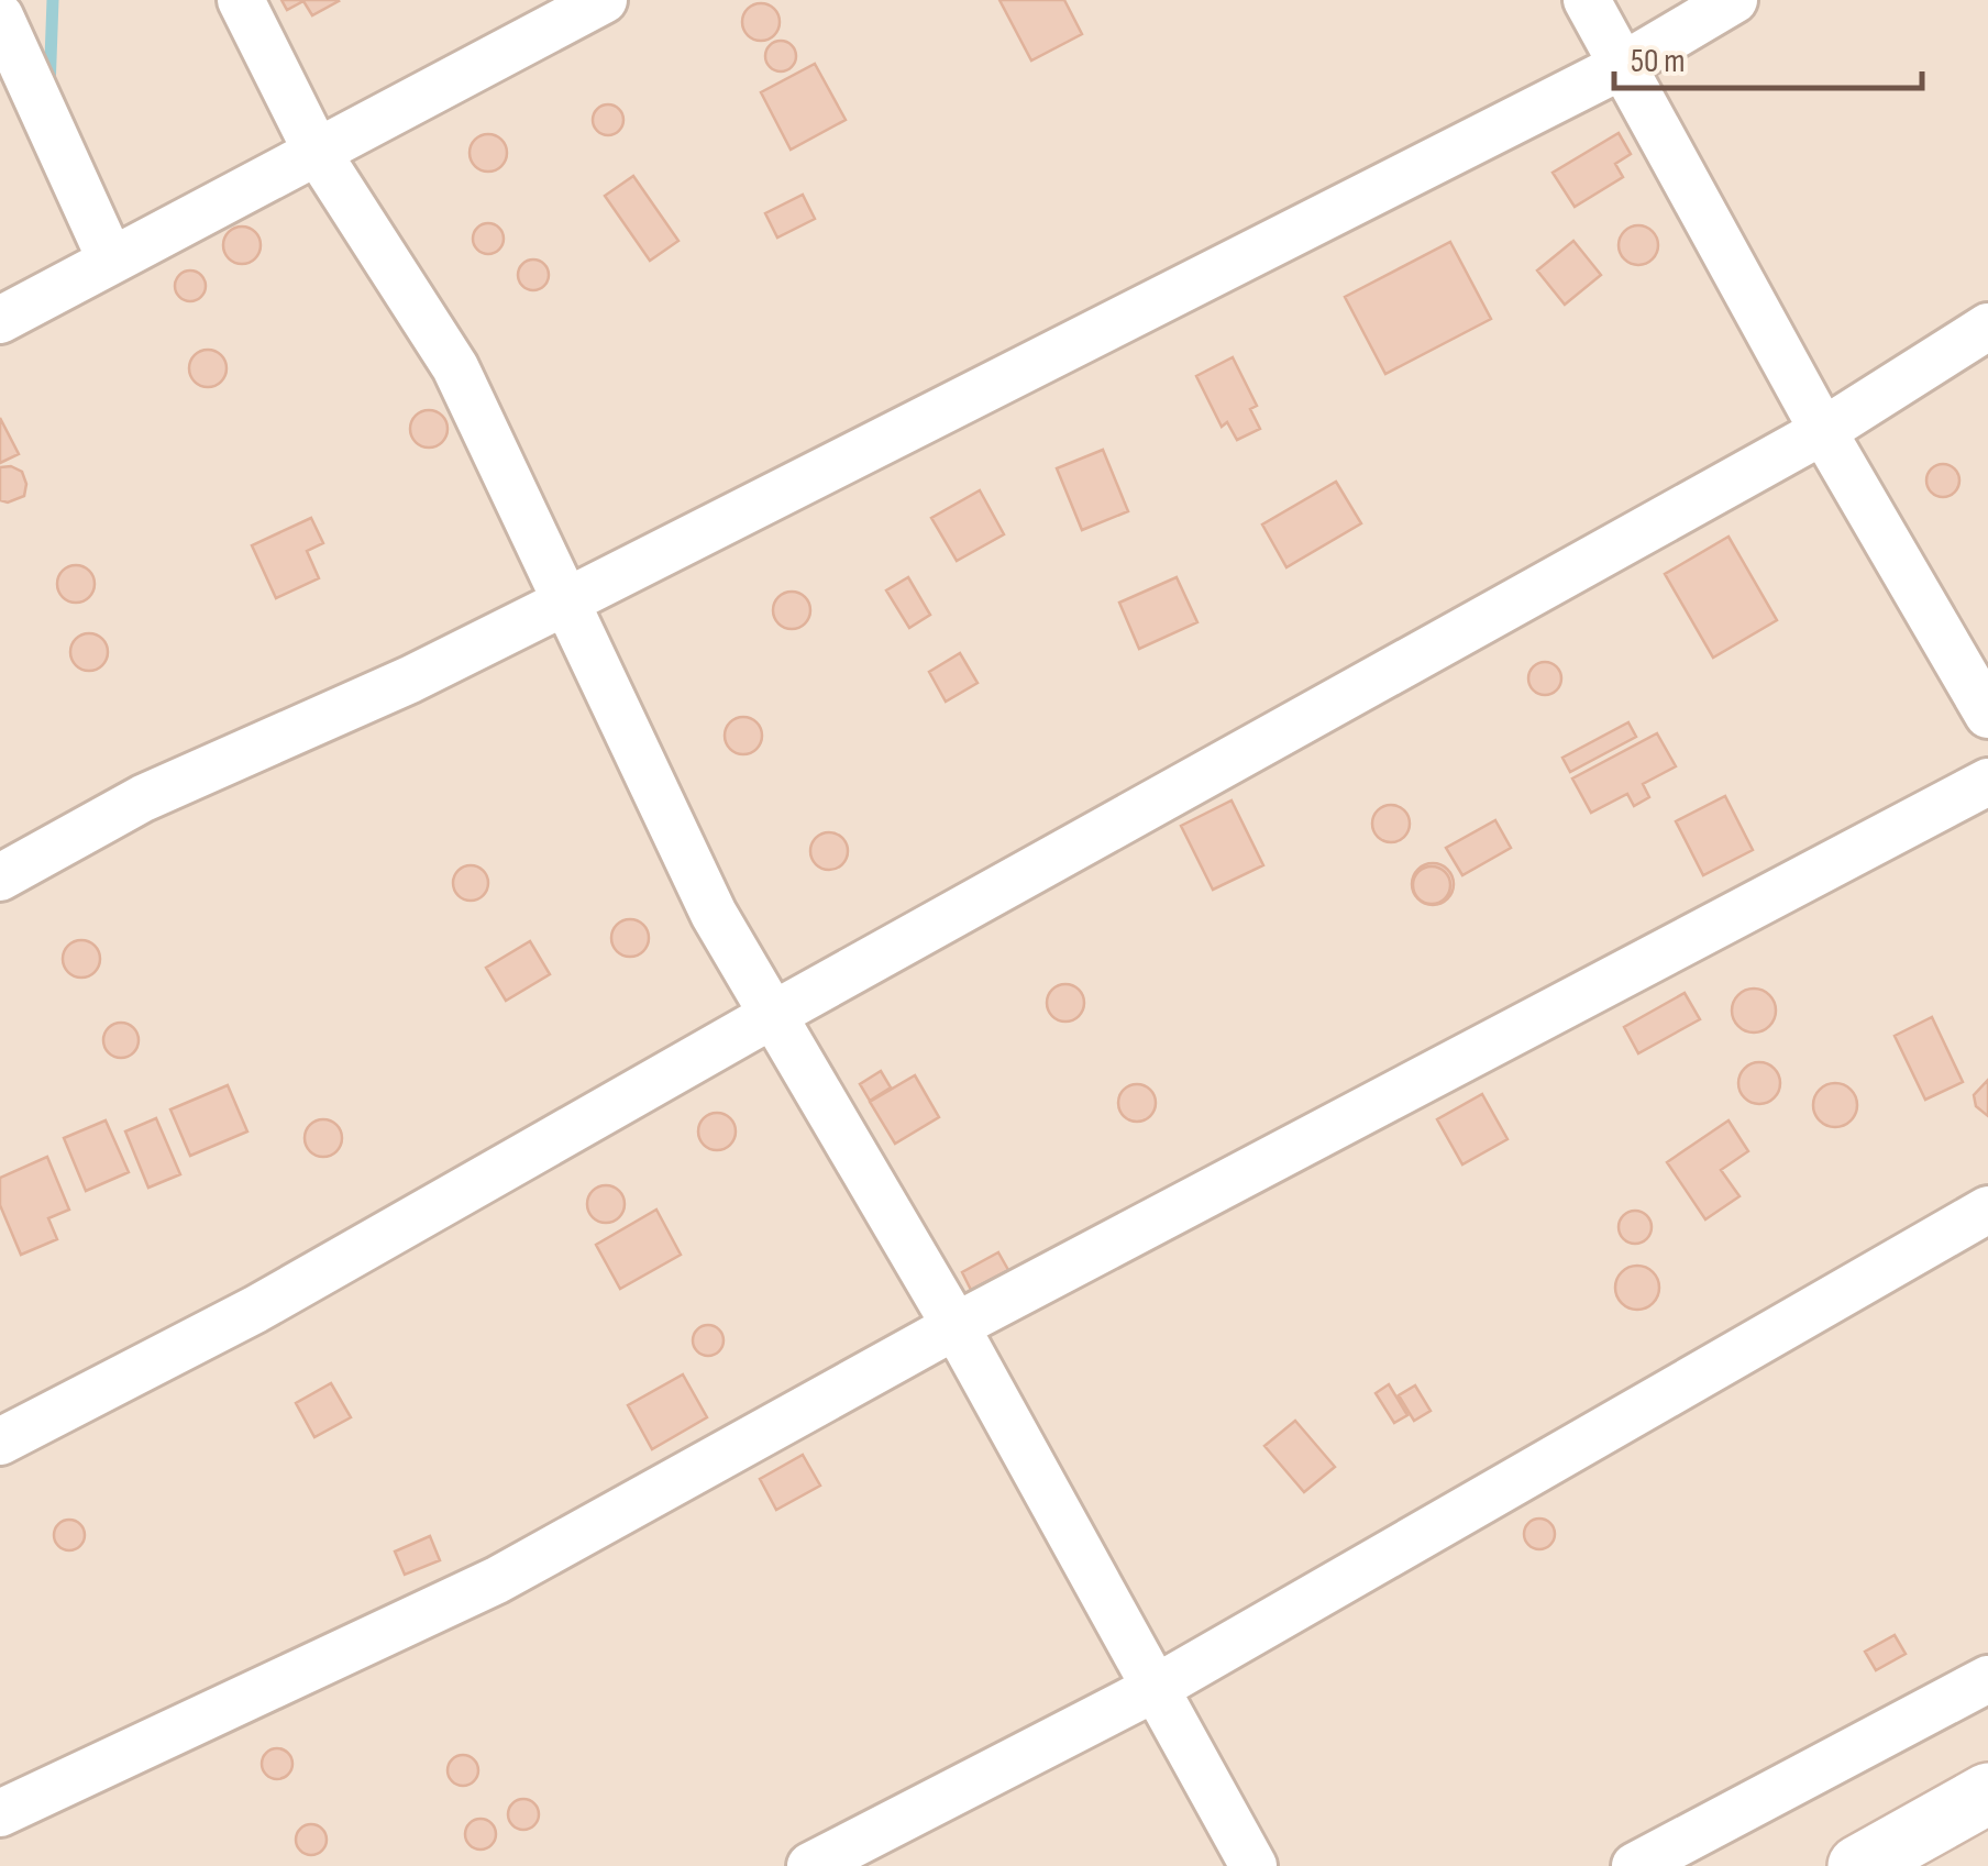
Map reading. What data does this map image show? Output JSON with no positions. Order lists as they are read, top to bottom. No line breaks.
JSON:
{"scale_bar":"50 m"}
